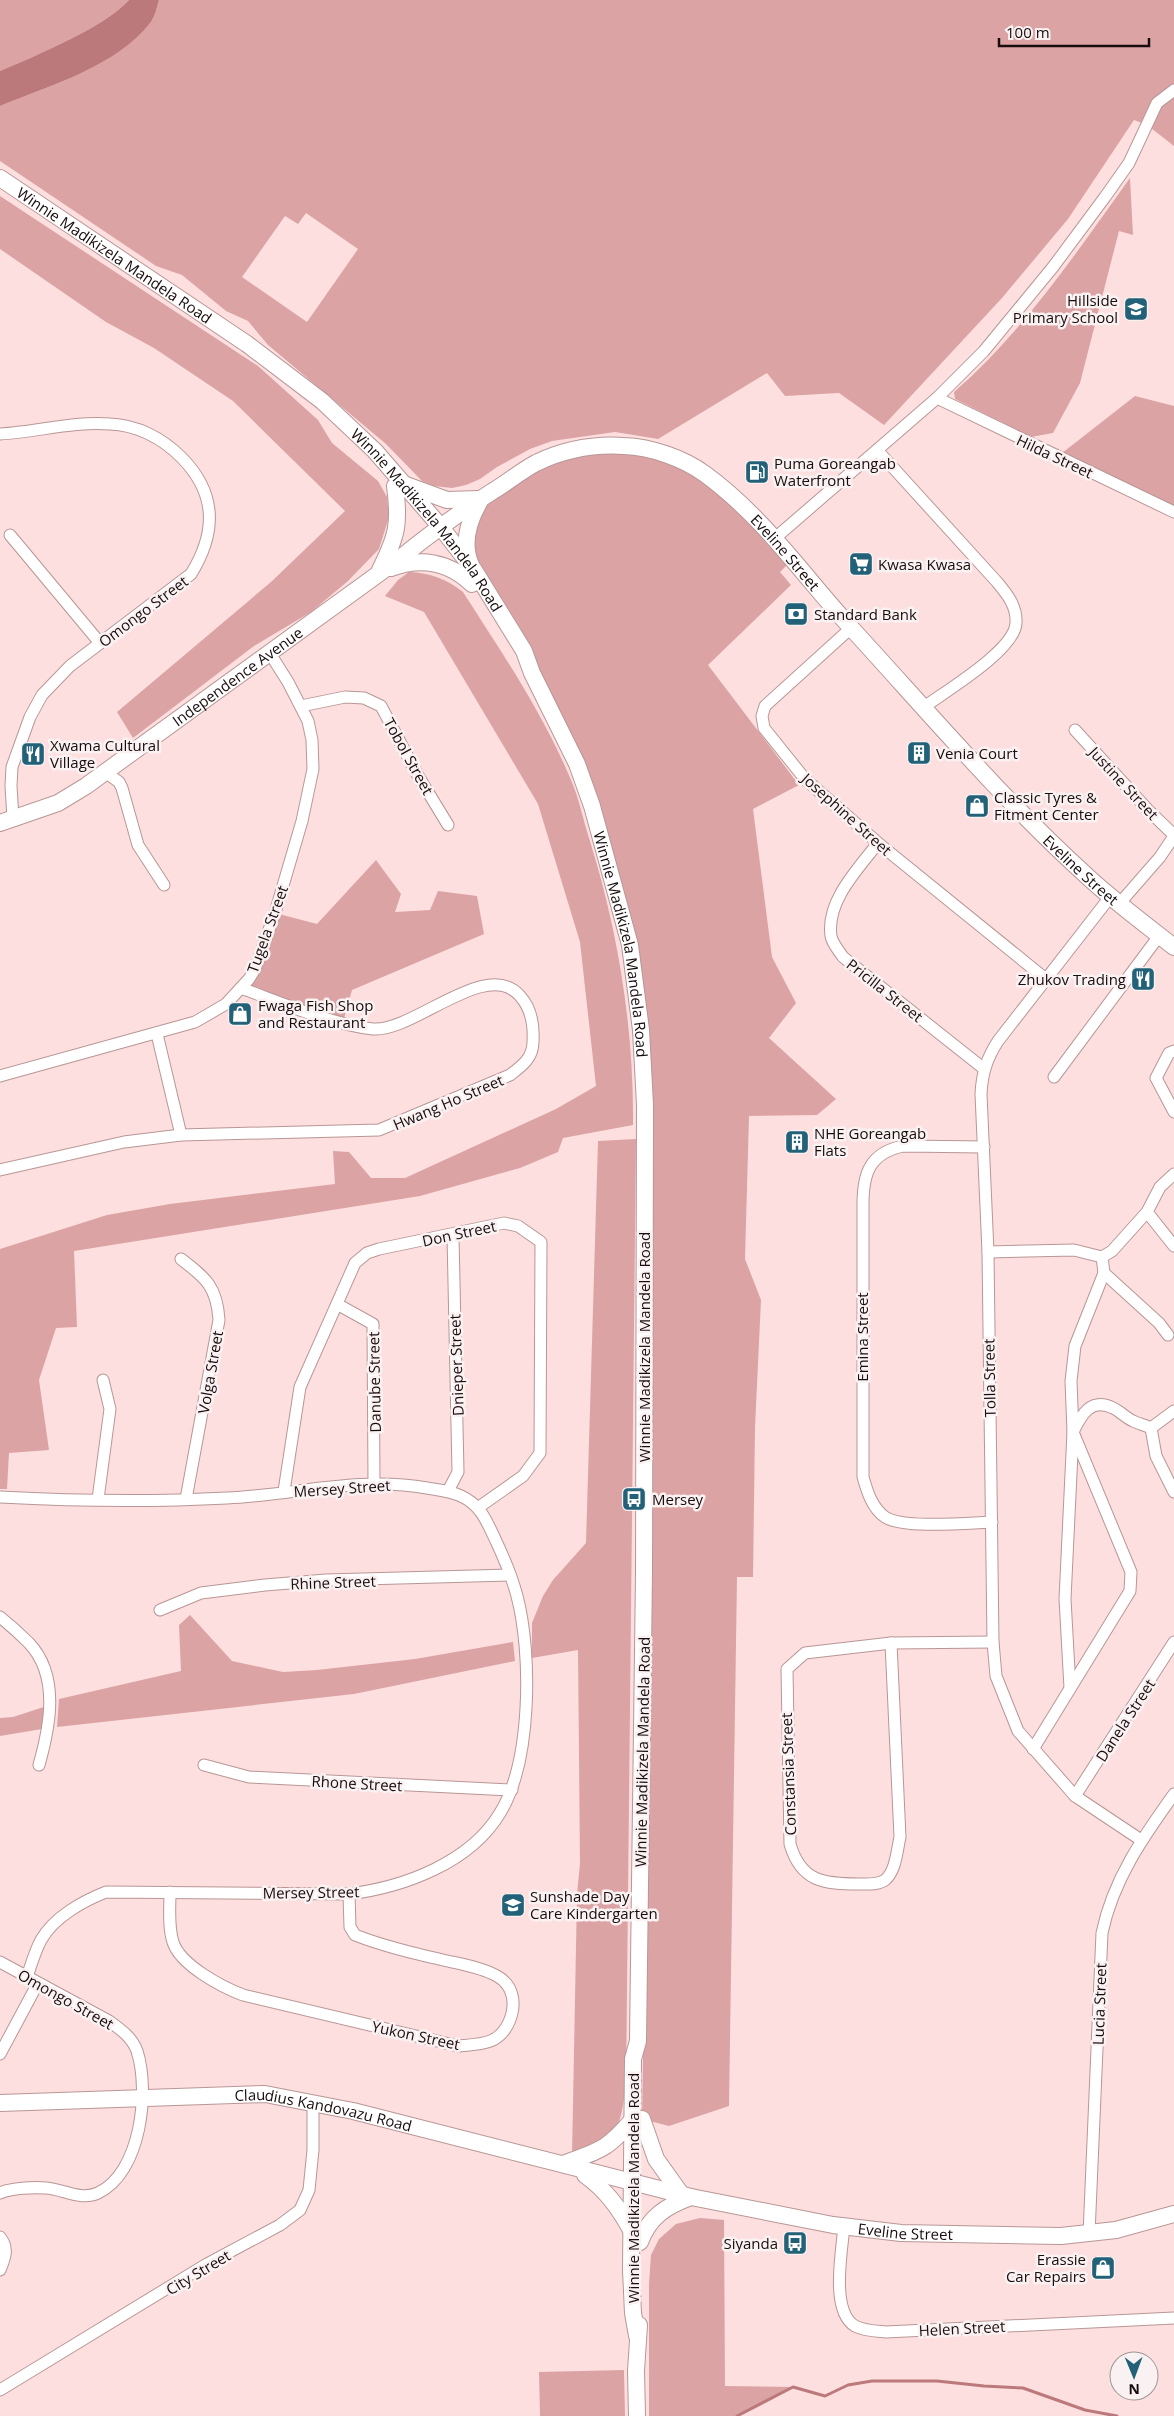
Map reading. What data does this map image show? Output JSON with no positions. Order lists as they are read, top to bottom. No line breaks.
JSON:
{"streets":{"main road":["Winnie Madikizela Mandela Road","Eveline Street","Independence Avenue","Claudius Kandovazu Road"],"street":["Hilda Street","Omongo Street","Tobol Street","Justine Street","Josephine Street","Tugela Street","Pricilla Street","Hwang Ho Street","Don Street","Emina Street","Dnieper Street","Volga Street","Tolla Street","Danube Street","Mersey Street","Rhine Street","Danela Street","Constansia Street","Rhone Street","Lucia Street","Yukon Street","City Street","Helen Street"]},"crossings":[["Winnie Madikizela Mandela Road","Eveline Street"],["Winnie Madikizela Mandela Road","Independence Avenue"],["Winnie Madikizela Mandela Road","Claudius Kandovazu Road"],["Eveline Street","Independence Avenue"],["Eveline Street","Josephine Street"],["Eveline Street","Tolla Street"],["Eveline Street","Lucia Street"],["Eveline Street","Claudius Kandovazu Road"],["Eveline Street","Helen Street"],["Omongo Street","Independence Avenue"],["Omongo Street","Mersey Street"],["Omongo Street","Claudius Kandovazu Road"],["Independence Avenue","Tugela Street"],["Tobol Street","Tugela Street"],["Josephine Street","Pricilla Street"],["Josephine Street","Tolla Street"],["Tugela Street","Hwang Ho Street"],["Pricilla Street","Tolla Street"],["Don Street","Dnieper Street"],["Don Street","Danube Street"],["Don Street","Mersey Street"],["Emina Street","Tolla Street"],["Dnieper Street","Mersey Street"],["Volga Street","Mersey Street"],["Tolla Street","Danela Street"],["Tolla Street","Constansia Street"],["Tolla Street","Lucia Street"],["Danube Street","Mersey Street"],["Mersey Street","Rhine Street"],["Mersey Street","Rhone Street"],["Mersey Street","Yukon Street"],["Claudius Kandovazu Road","City Street"]],"places":{"school or university":["Hillside Primary School","Sunshade Day Care Kindergarten"],"fuel station":["Puma Goreangab Waterfront"],"supermarket":["Kwasa Kwasa"],"bank":["Standard Bank"],"building":["Venia Court","NHE Goreangab Flats"],"restaurant":["Xwama Cultural Village","Zhukov Trading"],"shop":["Classic Tyres & Fitment Center","Fwaga Fish Shop and Restaurant","Erassie Car Repairs"],"bus stop":["Mersey","Siyanda"]},"scale_bar":"100 m","north":"bottom"}
